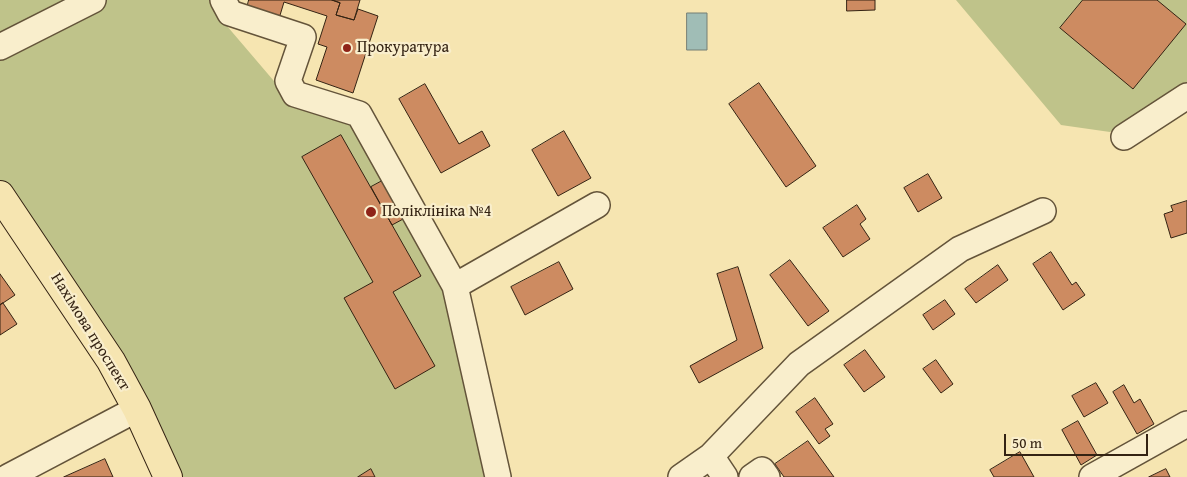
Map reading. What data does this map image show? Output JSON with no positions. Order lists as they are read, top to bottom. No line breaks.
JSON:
{"streets":{"main road":["Нахімова проспект"]},"places":["Прокуратура","Поліклініка №4"],"scale_bar":"50 m"}
